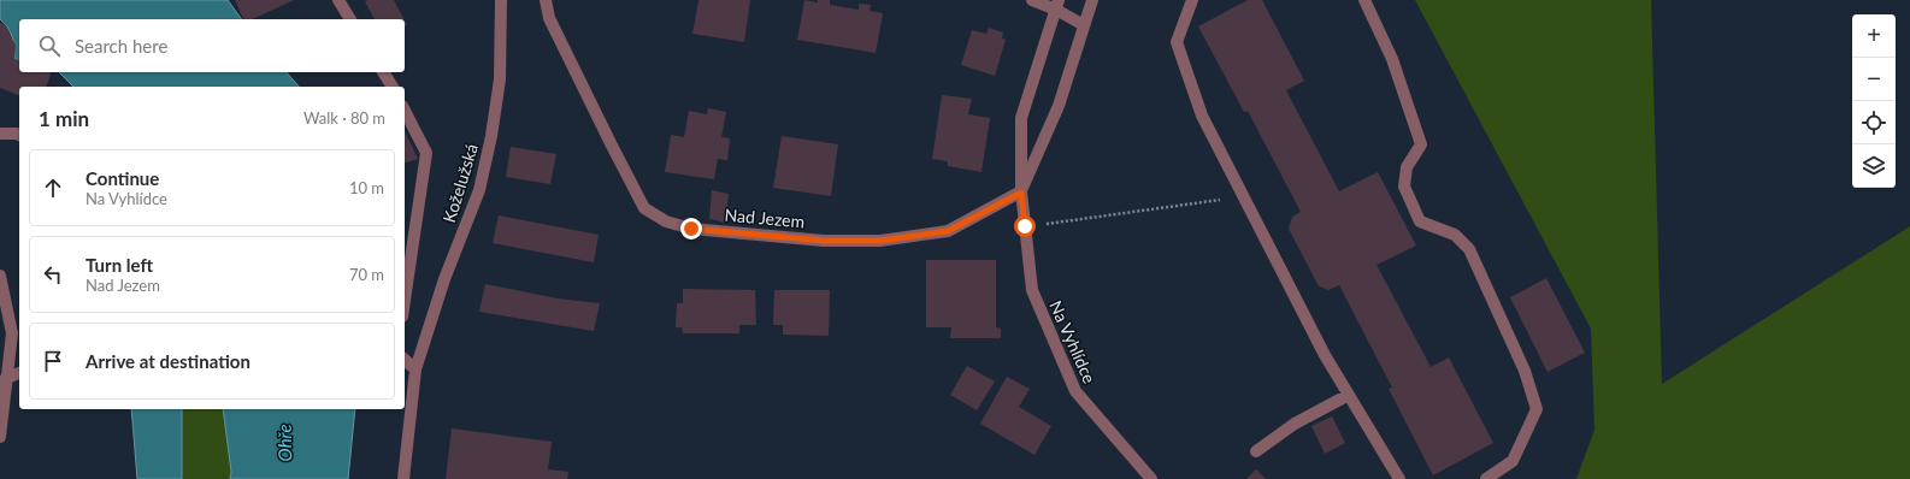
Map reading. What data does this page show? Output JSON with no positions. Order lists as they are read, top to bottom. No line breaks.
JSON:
{"streets":{"street":["Koželužská","Nad Jezem","Na Vyhlídce"]},"crossings":[["Nad Jezem","Na Vyhlídce"]],"water":["Ohře"],"page":{"map_buttons":["+","−"],"search":"Search here","heading":["1 min","Walk · 80 m"],"list":[["Continue","Na Vyhlídce","10 m"],["Turn left","Nad Jezem","70 m"],"Arrive at destination"]}}
